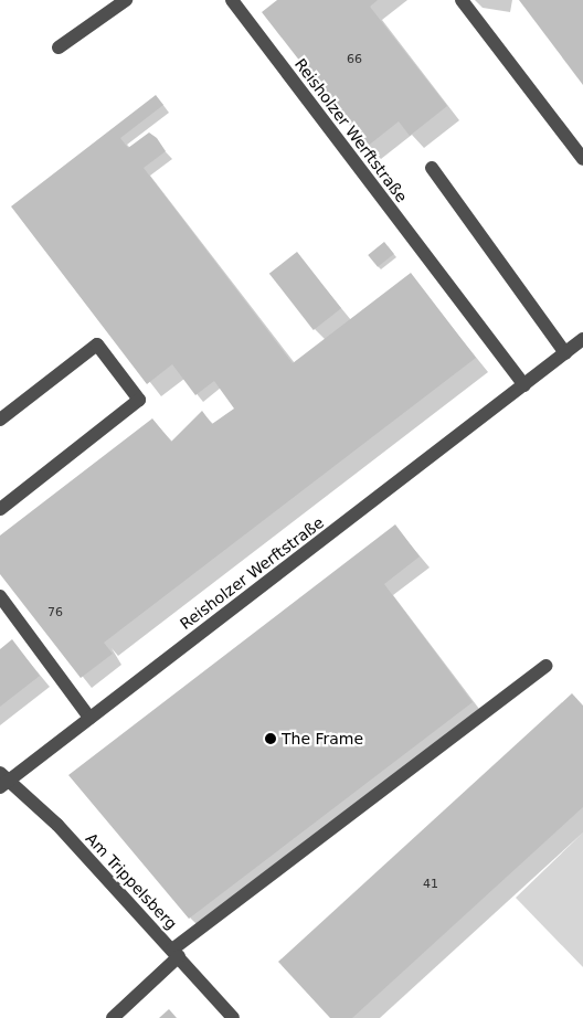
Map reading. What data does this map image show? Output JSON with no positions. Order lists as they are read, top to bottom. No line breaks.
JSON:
{"streets":{"street":["Reisholzer Werftstraße","Am Trippelsberg"]},"crossings":[["Reisholzer Werftstraße","Am Trippelsberg"]],"places":["The Frame"],"house_numbers":["66","76","41"]}
